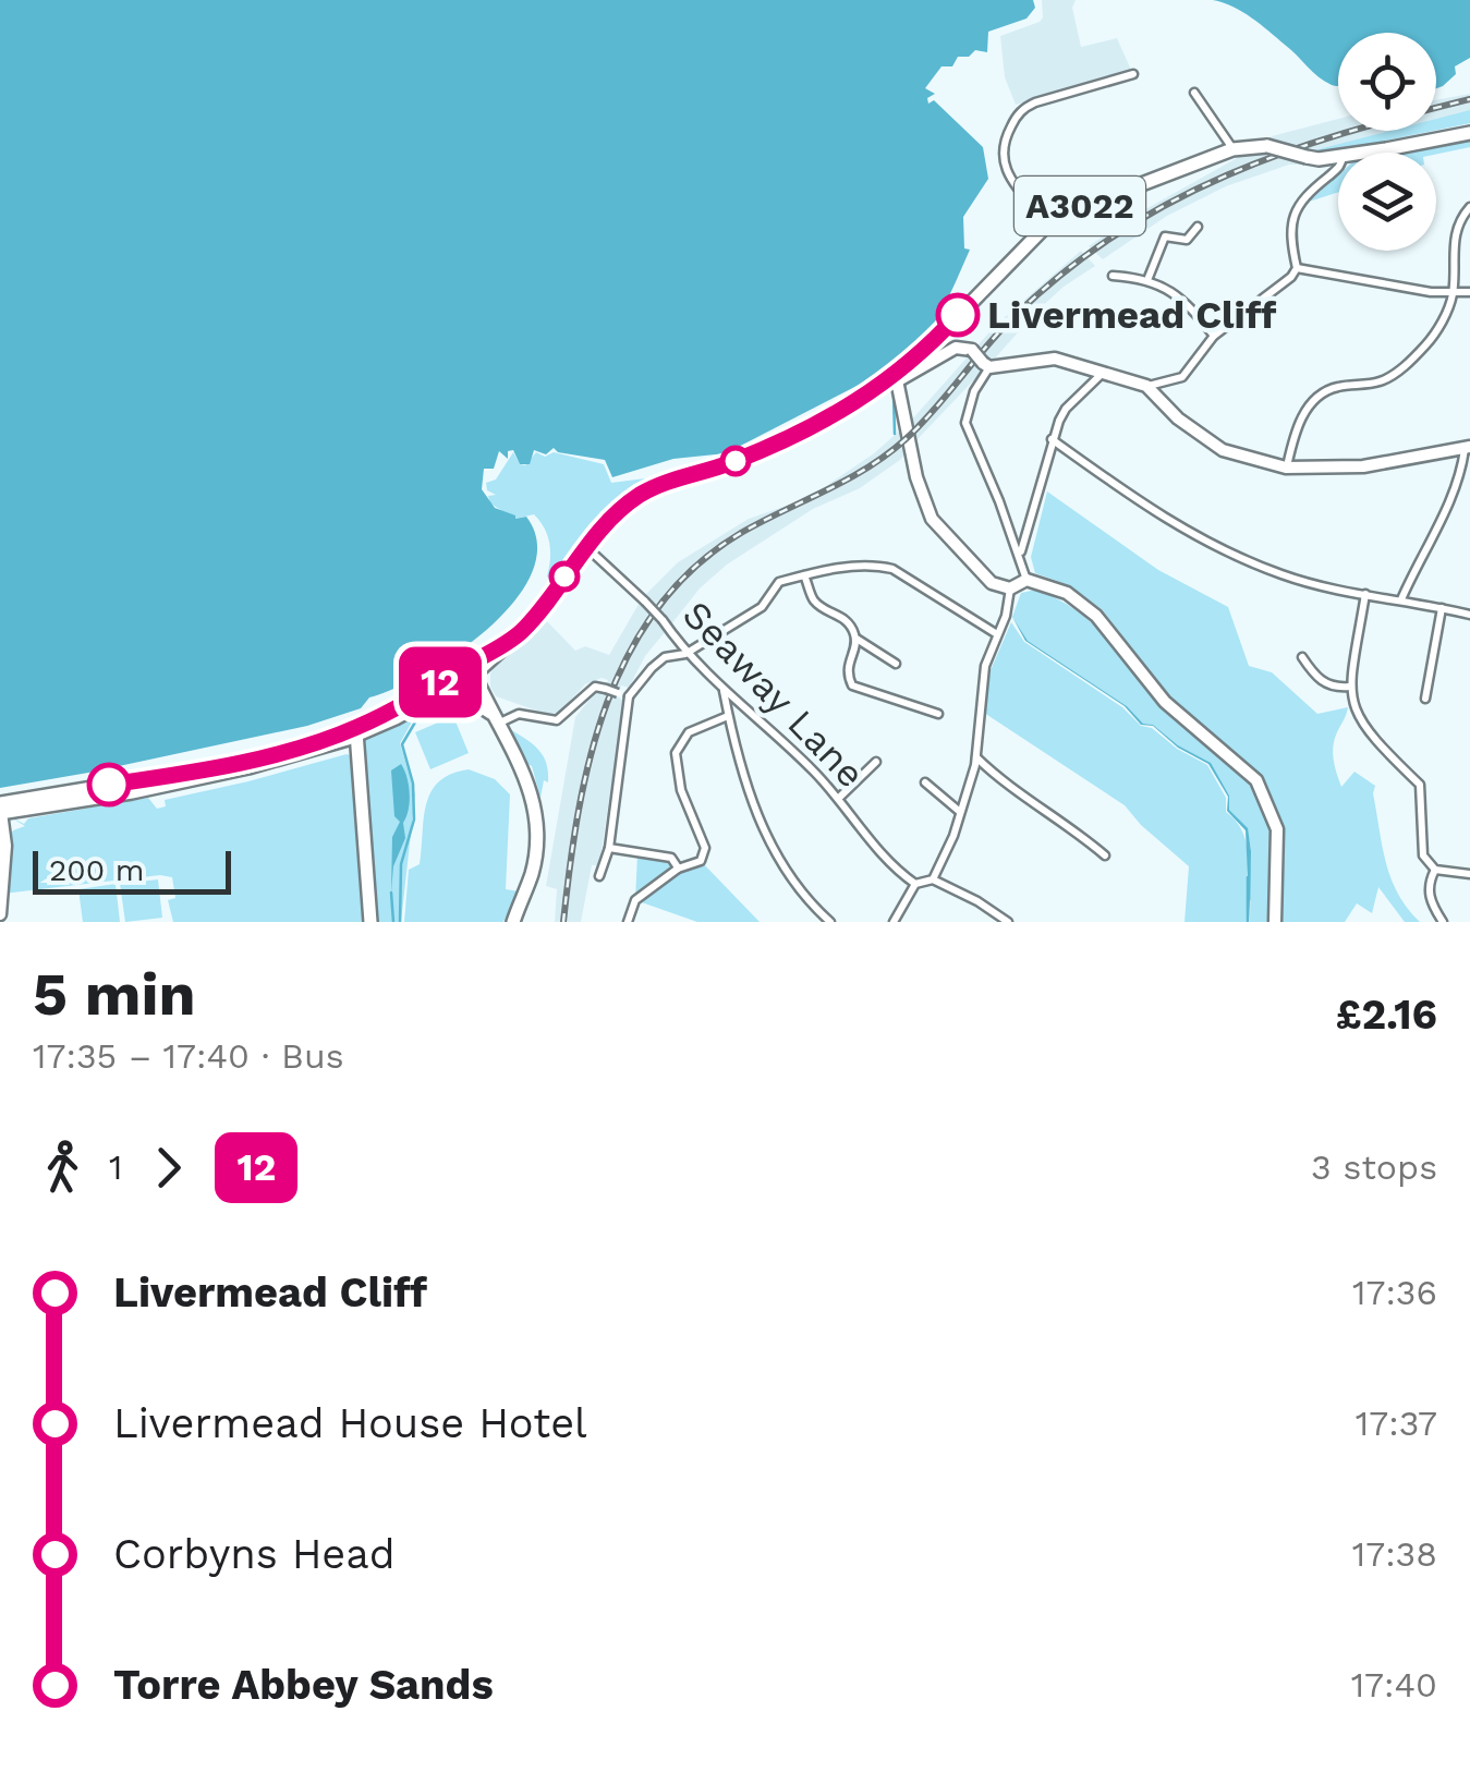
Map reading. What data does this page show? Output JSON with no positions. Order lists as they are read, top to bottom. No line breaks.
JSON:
{"streets":{"main road":["A3022"],"street":["Seaway Lane"]},"crossings":[["A3022","Seaway Lane"]],"places":["Livermead Cliff"],"lines":["bus line 12"],"scale_bar":"200 m","page":{"on_map":"12","scale":"200 m","heading":["5 min","17:35 – 17:40 · Bus","£2.16"],"legs":["1","12","3 stops"],"list":[{"name":"Livermead Cliff","value":"17:36"},{"name":"Livermead House Hotel","value":"17:37"},{"name":"Corbyns Head","value":"17:38"},{"name":"Torre Abbey Sands","value":"17:40"}]}}
